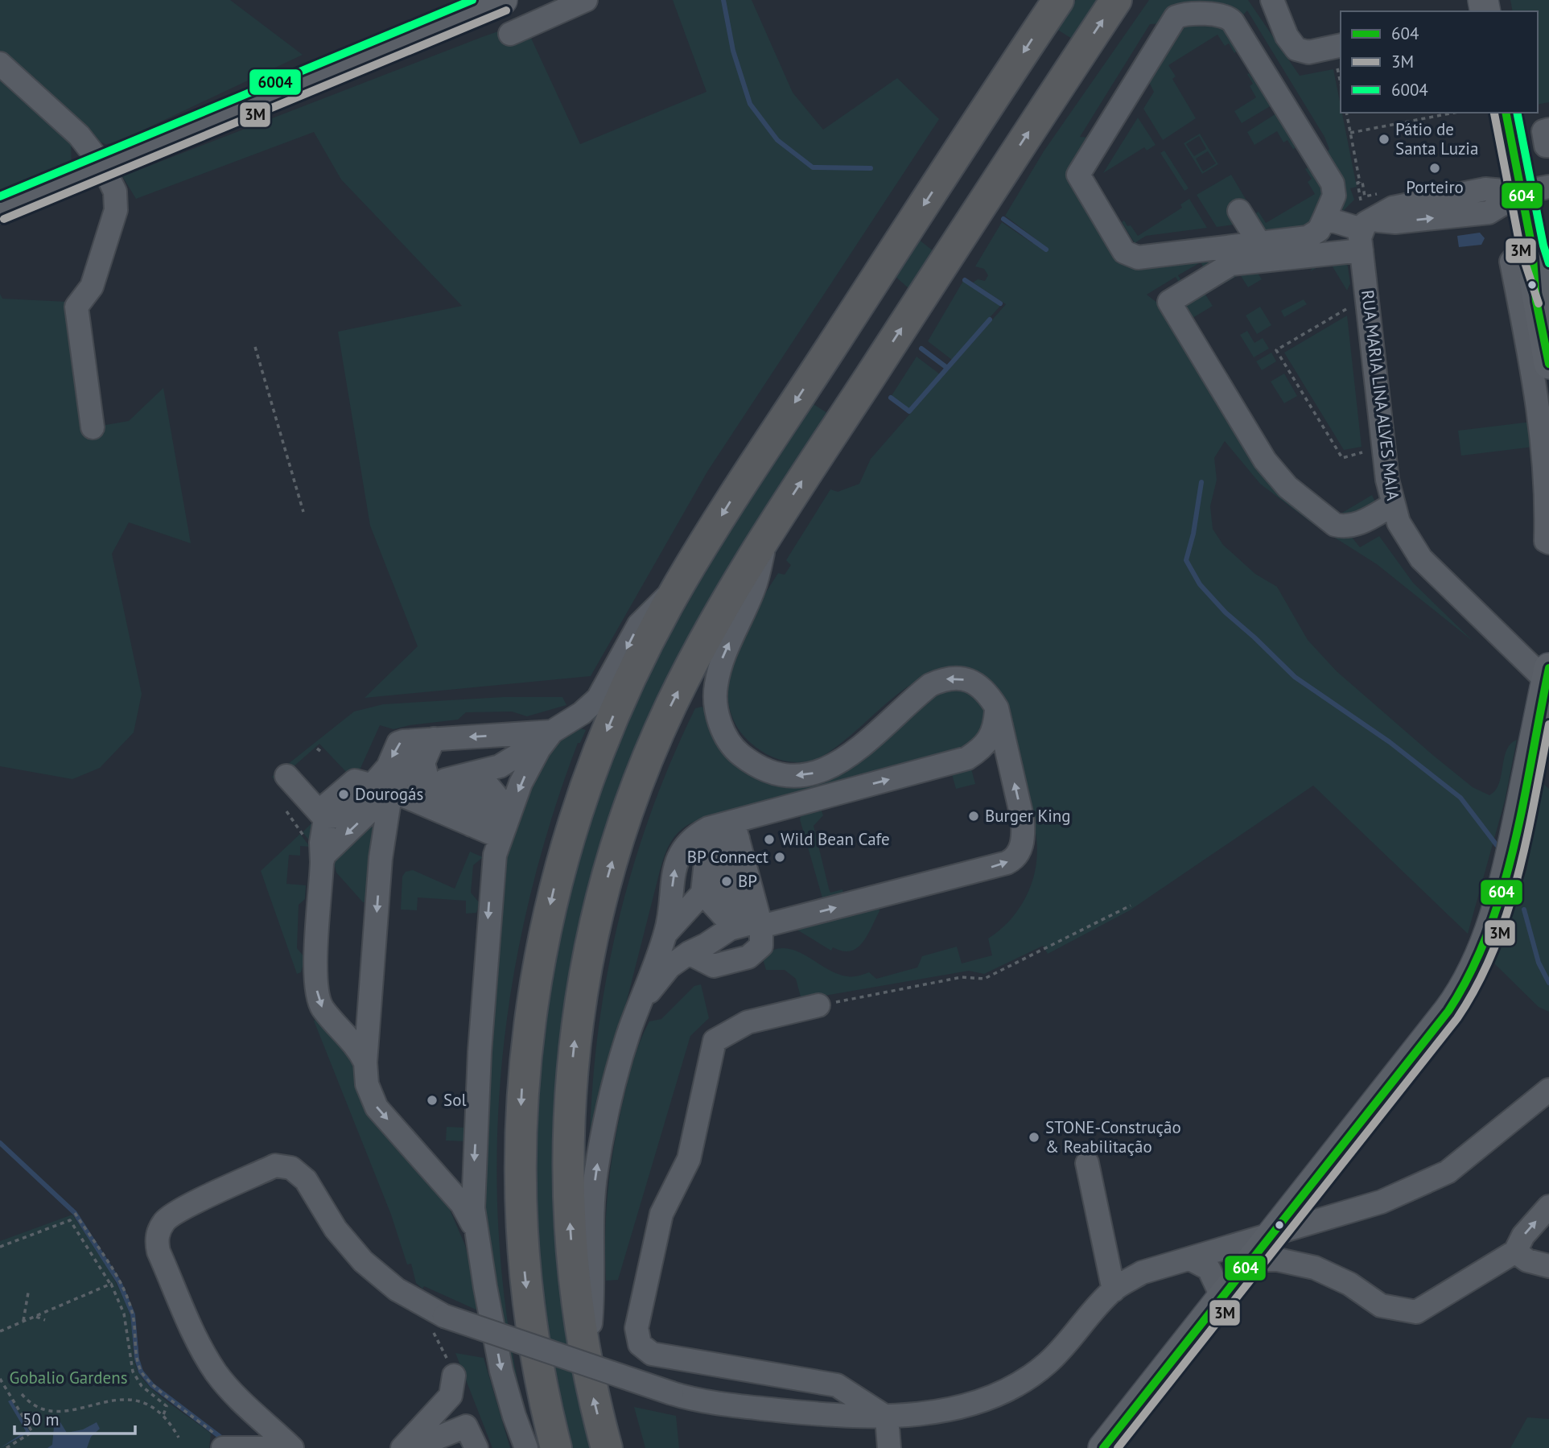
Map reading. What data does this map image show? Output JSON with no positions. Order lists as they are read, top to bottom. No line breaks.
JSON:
{"streets":{"street":["RUA MARIA LINA ALVES MAIA"]},"parks":["Gobalio Gardens"],"places":["Pátio de Santa Luzia","Porteiro","Dourogás","Burger King","Wild Bean Cafe","BP Connect","BP","Sol","STONE-Construção & Reabilitação"],"lines":["transit line 6004","transit line 3M","transit line 604"],"legend":["604","3M","6004"],"scale_bar":"50 m"}
